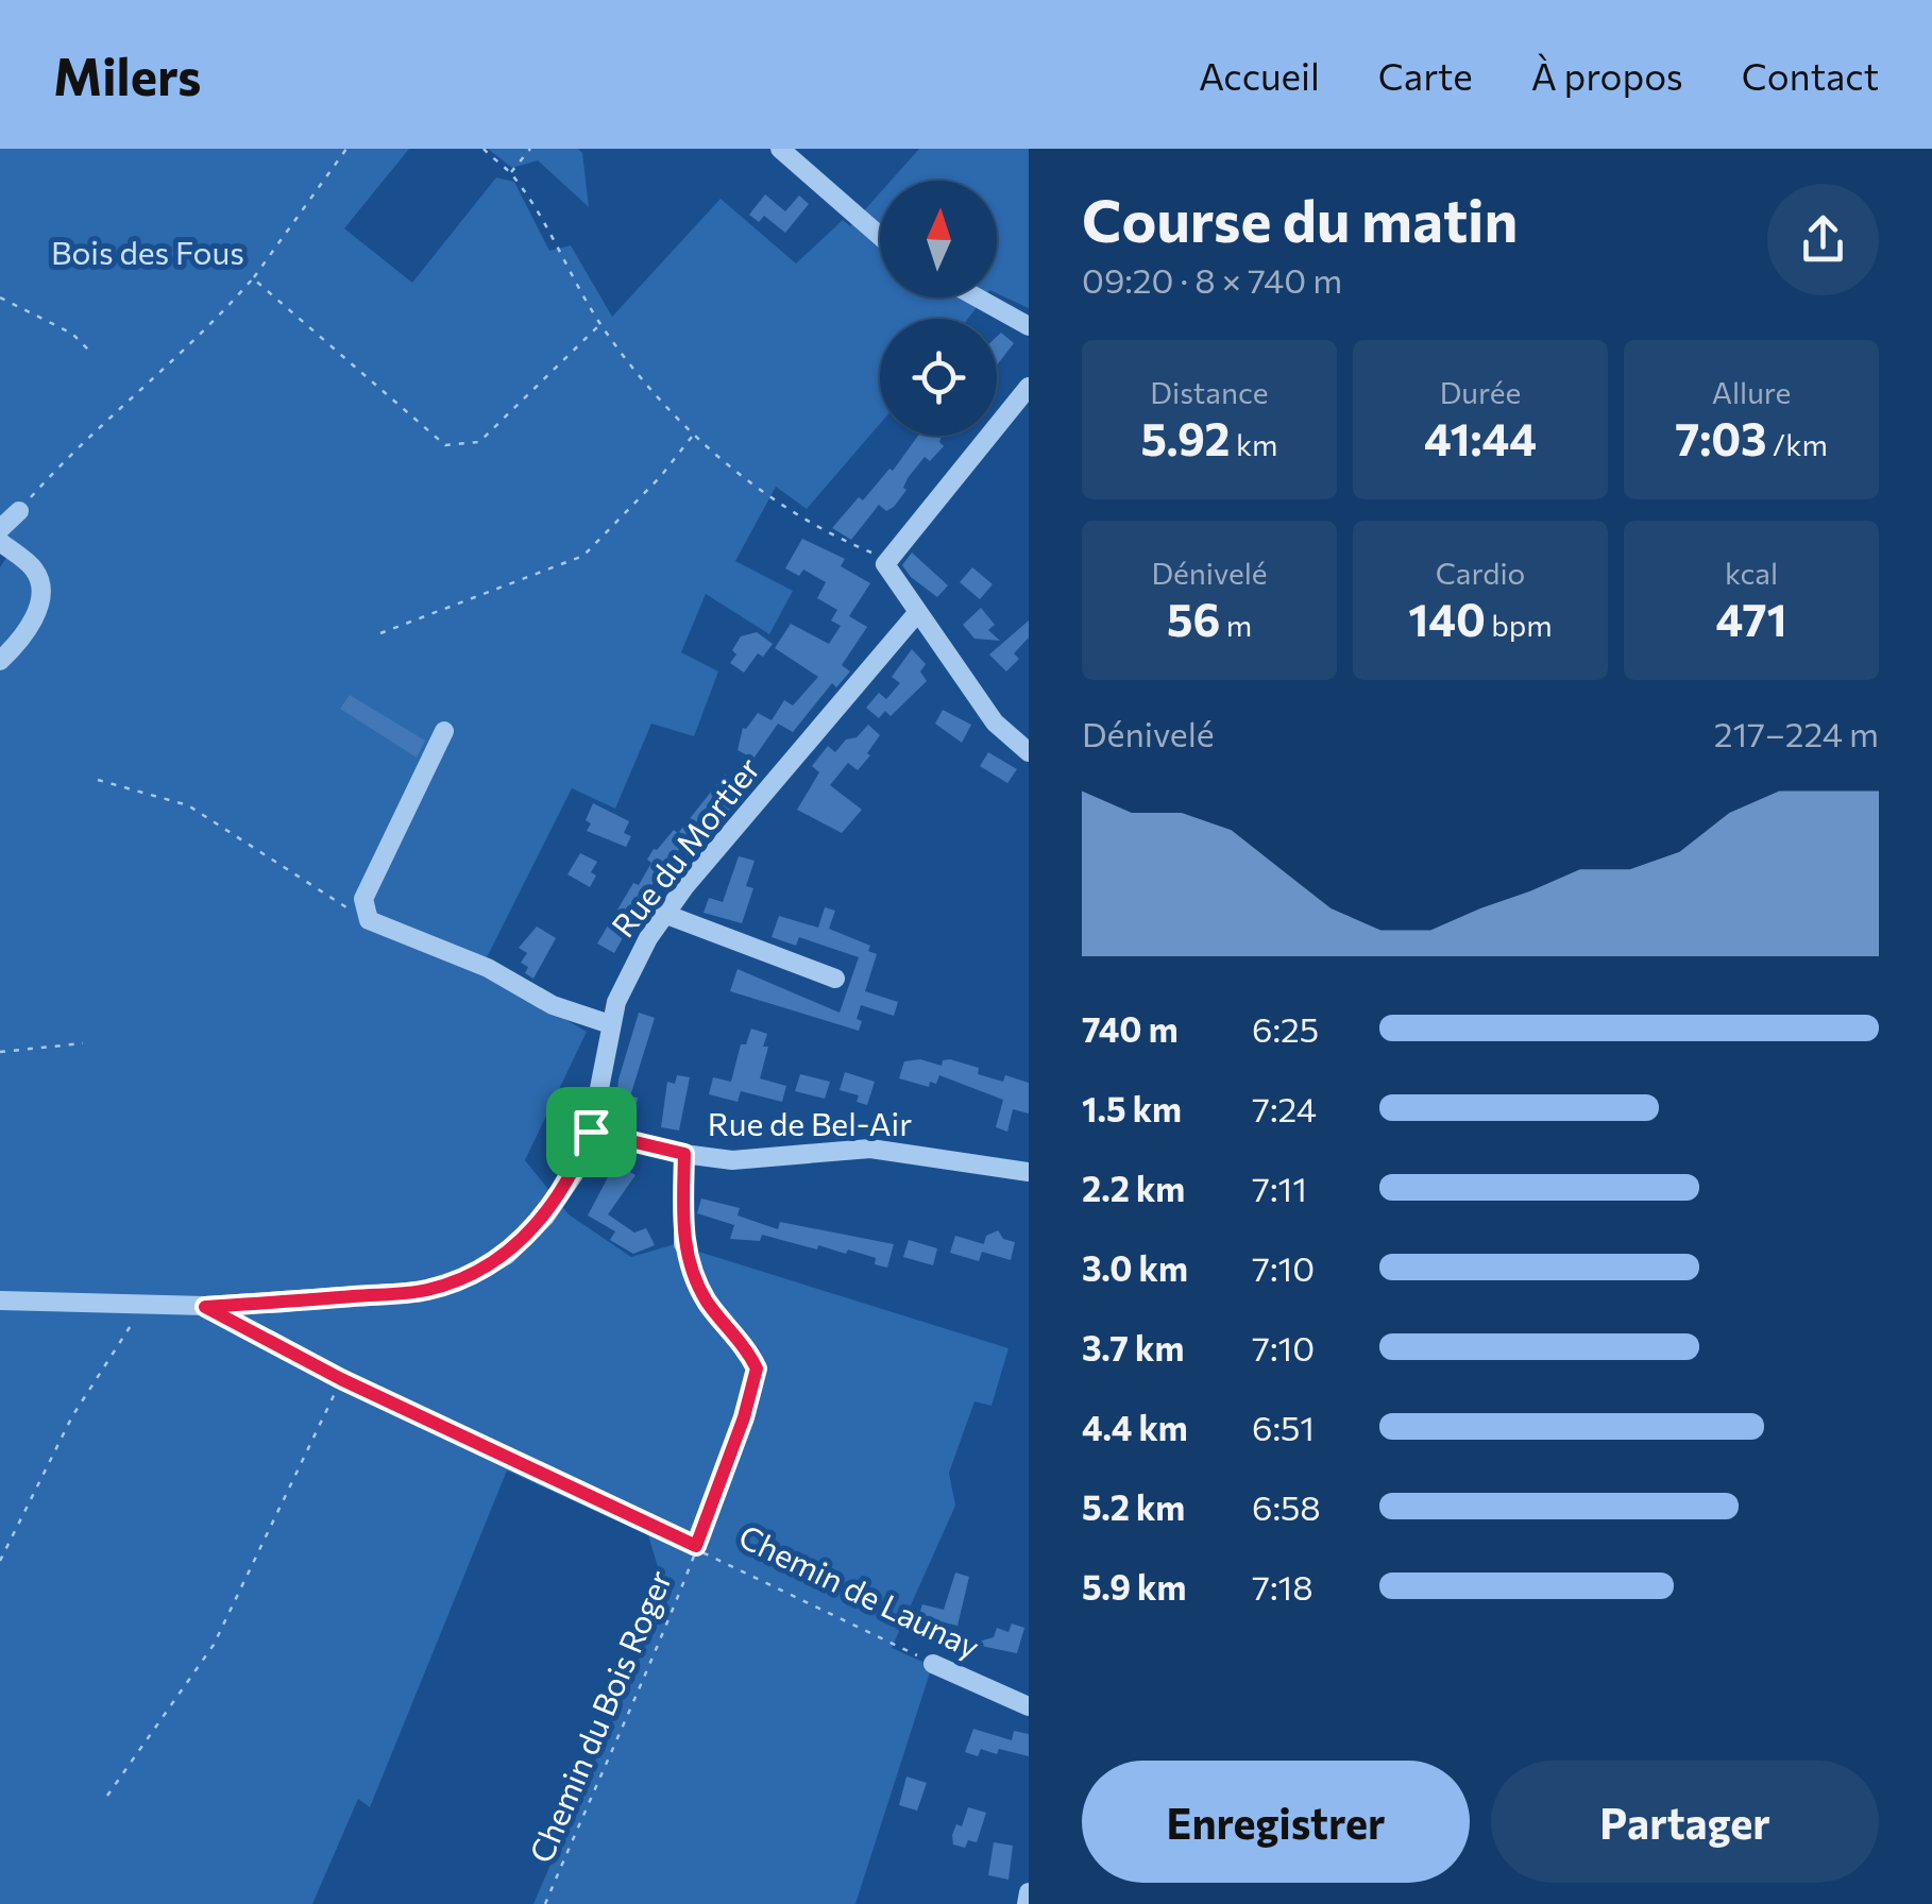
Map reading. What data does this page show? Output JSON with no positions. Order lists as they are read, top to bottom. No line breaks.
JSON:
{"streets":{"street":["Rue du Mortier","Rue de Bel-Air","Chemin de Launay"],"path":["Chemin du Bois Roger"]},"crossings":[["Rue du Mortier","Rue de Bel-Air"],["Rue du Mortier","Chemin de Launay"],["Chemin de Launay","Chemin du Bois Roger"]],"parks":["Bois des Fous"],"north":"top","page":{"header":"Milers","nav":["Accueil","Carte","À propos","Contact"],"heading":["Course du matin","09:20 · 8 × 740 m"],"stats":[["Distance","5.92 km"],["Durée","41:44"],["Allure","7:03 /km"],["Dénivelé","56 m"],["Cardio","140 bpm"],["kcal","471"]],"chart":["Dénivelé","217–224 m"],"list":[{"name":"740 m","note":"6:25"},{"name":"1.5 km","note":"7:24"},{"name":"2.2 km","note":"7:11"},{"name":"3.0 km","note":"7:10"},{"name":"3.7 km","note":"7:10"},{"name":"4.4 km","note":"6:51"},{"name":"5.2 km","note":"6:58"},{"name":"5.9 km","note":"7:18"}],"buttons":["Enregistrer","Partager"]}}
